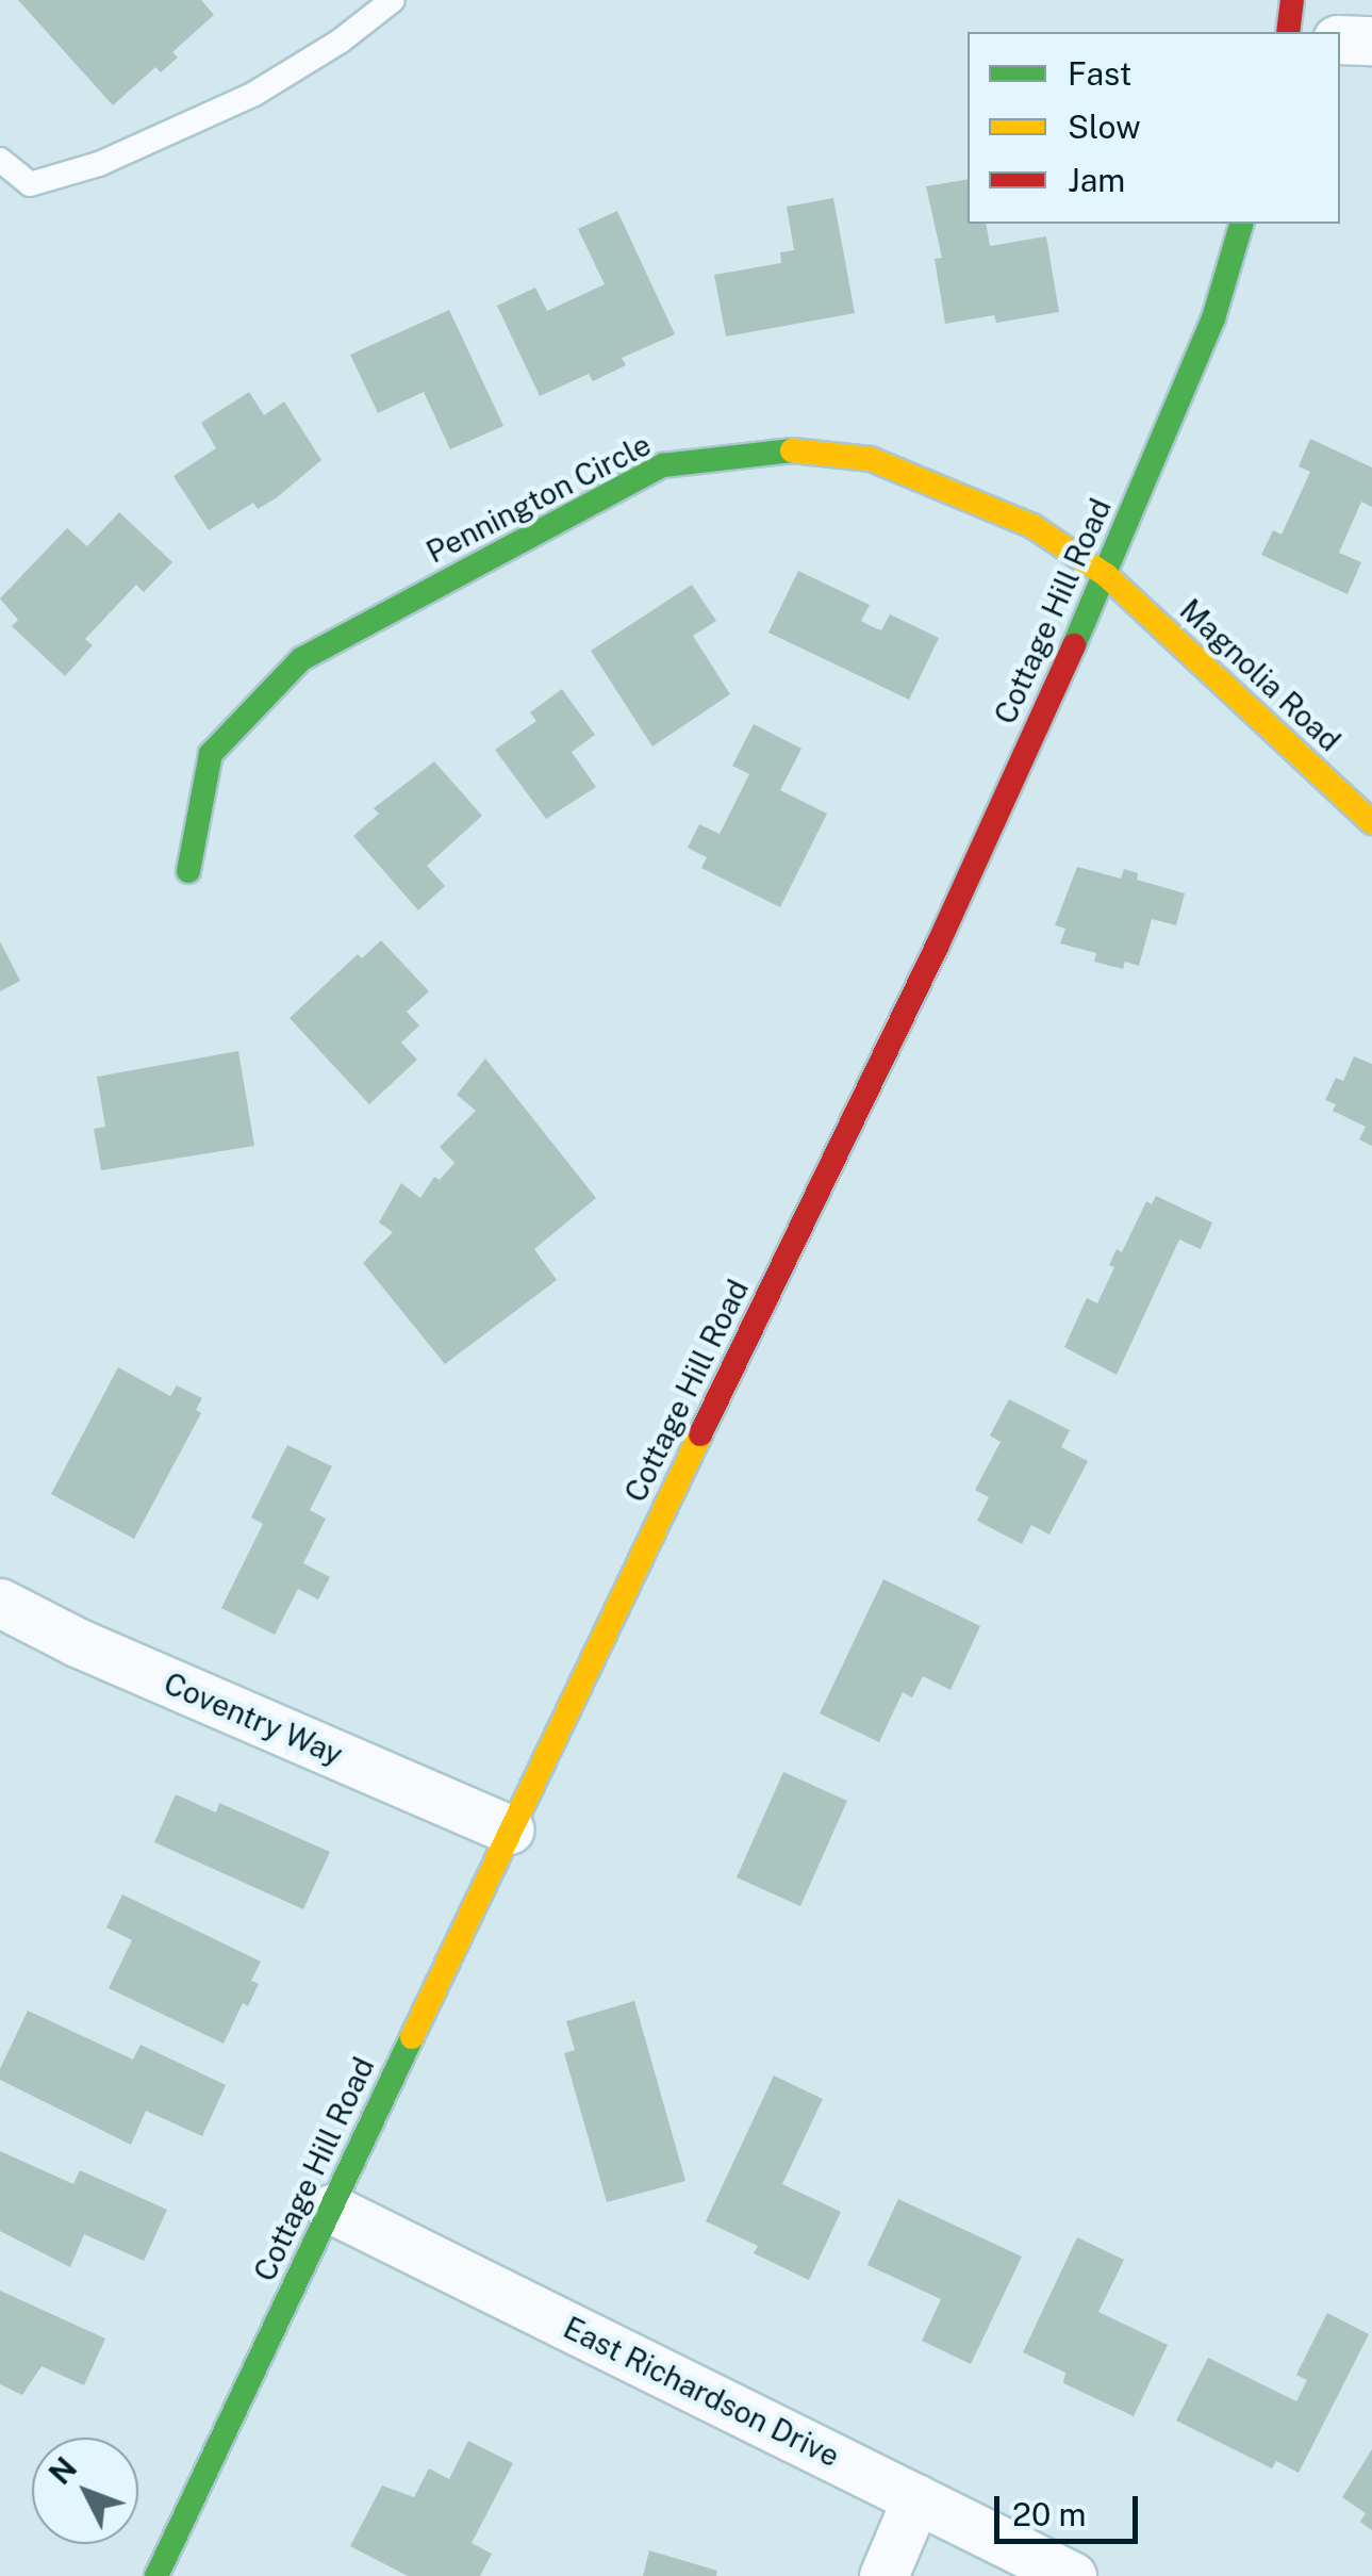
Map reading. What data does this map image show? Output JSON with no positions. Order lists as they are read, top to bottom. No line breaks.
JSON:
{"streets":{"street":["Pennington Circle","Cottage Hill Road","Magnolia Road","Coventry Way","East Richardson Drive"]},"crossings":[["Pennington Circle","Cottage Hill Road"],["Pennington Circle","Magnolia Road"],["Cottage Hill Road","Magnolia Road"],["Cottage Hill Road","Coventry Way"],["Cottage Hill Road","East Richardson Drive"]],"legend":["Fast","Slow","Jam"],"scale_bar":"20 m","north":"top left"}
